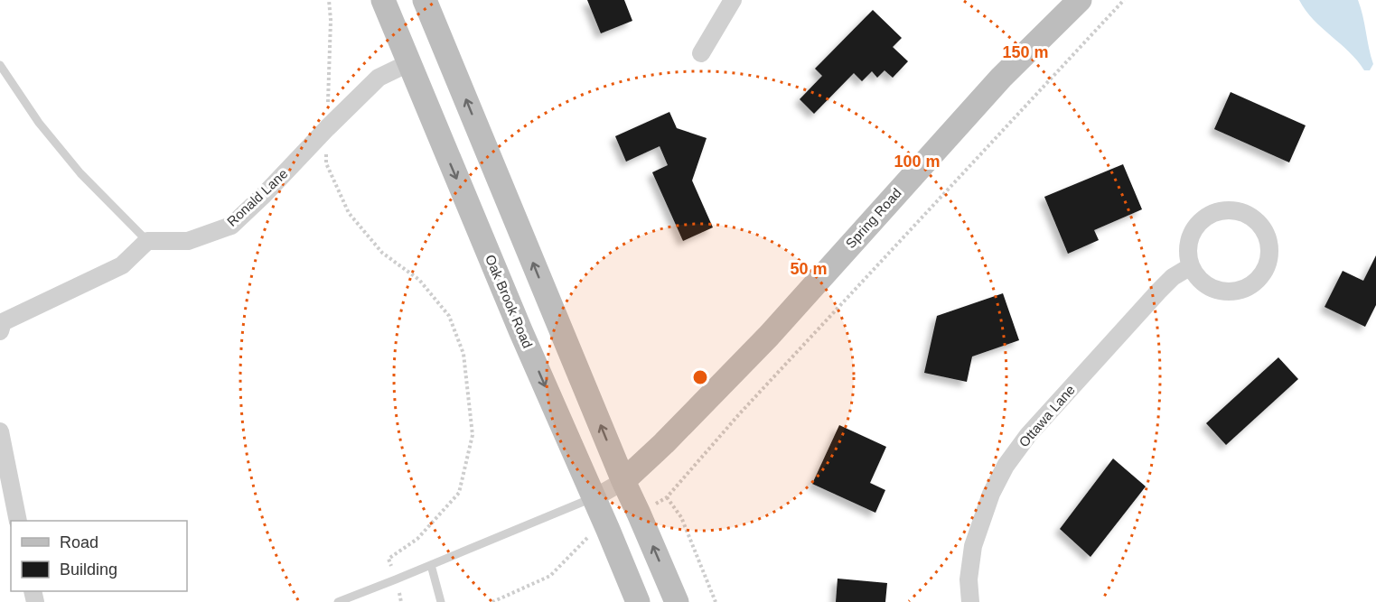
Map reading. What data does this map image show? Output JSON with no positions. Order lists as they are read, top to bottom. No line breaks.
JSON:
{"streets":{"main road":["Spring Road","Oak Brook Road"],"street":["Ronald Lane","Ottawa Lane"]},"crossings":[["Ronald Lane","Oak Brook Road"],["Spring Road","Oak Brook Road"]],"legend":["Road","Building"],"rings":["150 m","100 m","50 m"]}
